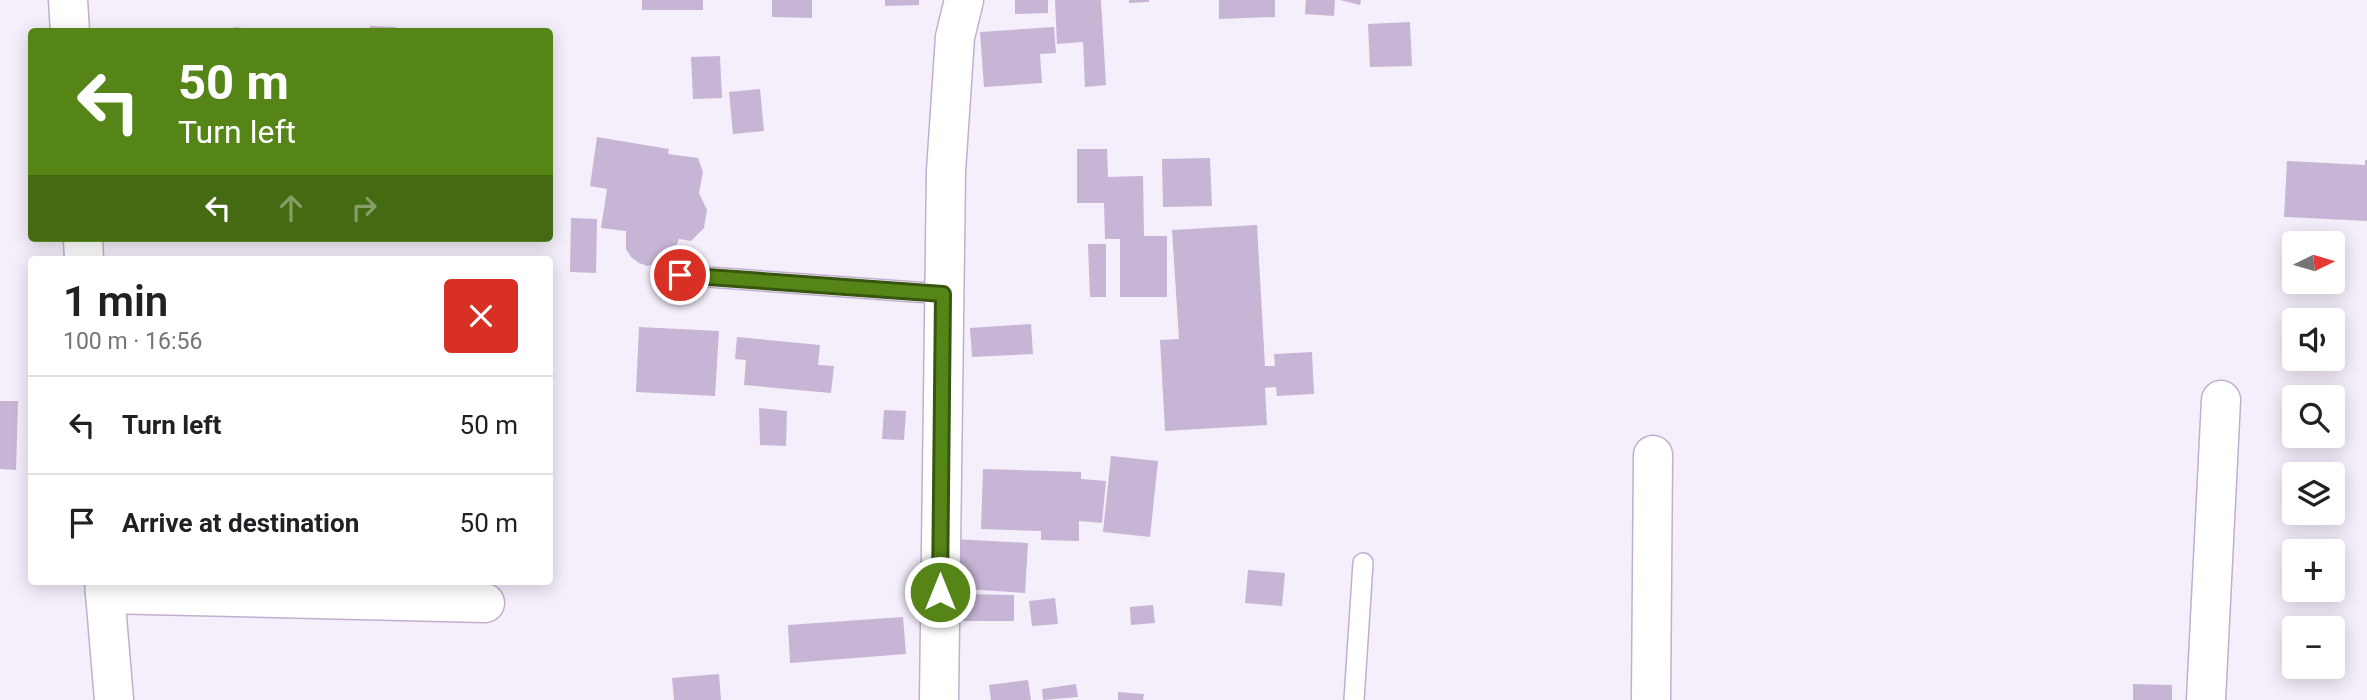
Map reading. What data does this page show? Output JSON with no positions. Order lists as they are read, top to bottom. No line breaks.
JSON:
{"north":"right","page":{"turn":["50 m","Turn left"],"map_buttons":["+","−"],"heading":["1 min","100 m · 16:56"],"list":[{"name":"Turn left","value":"50 m"},{"name":"Arrive at destination","value":"50 m"}]}}
